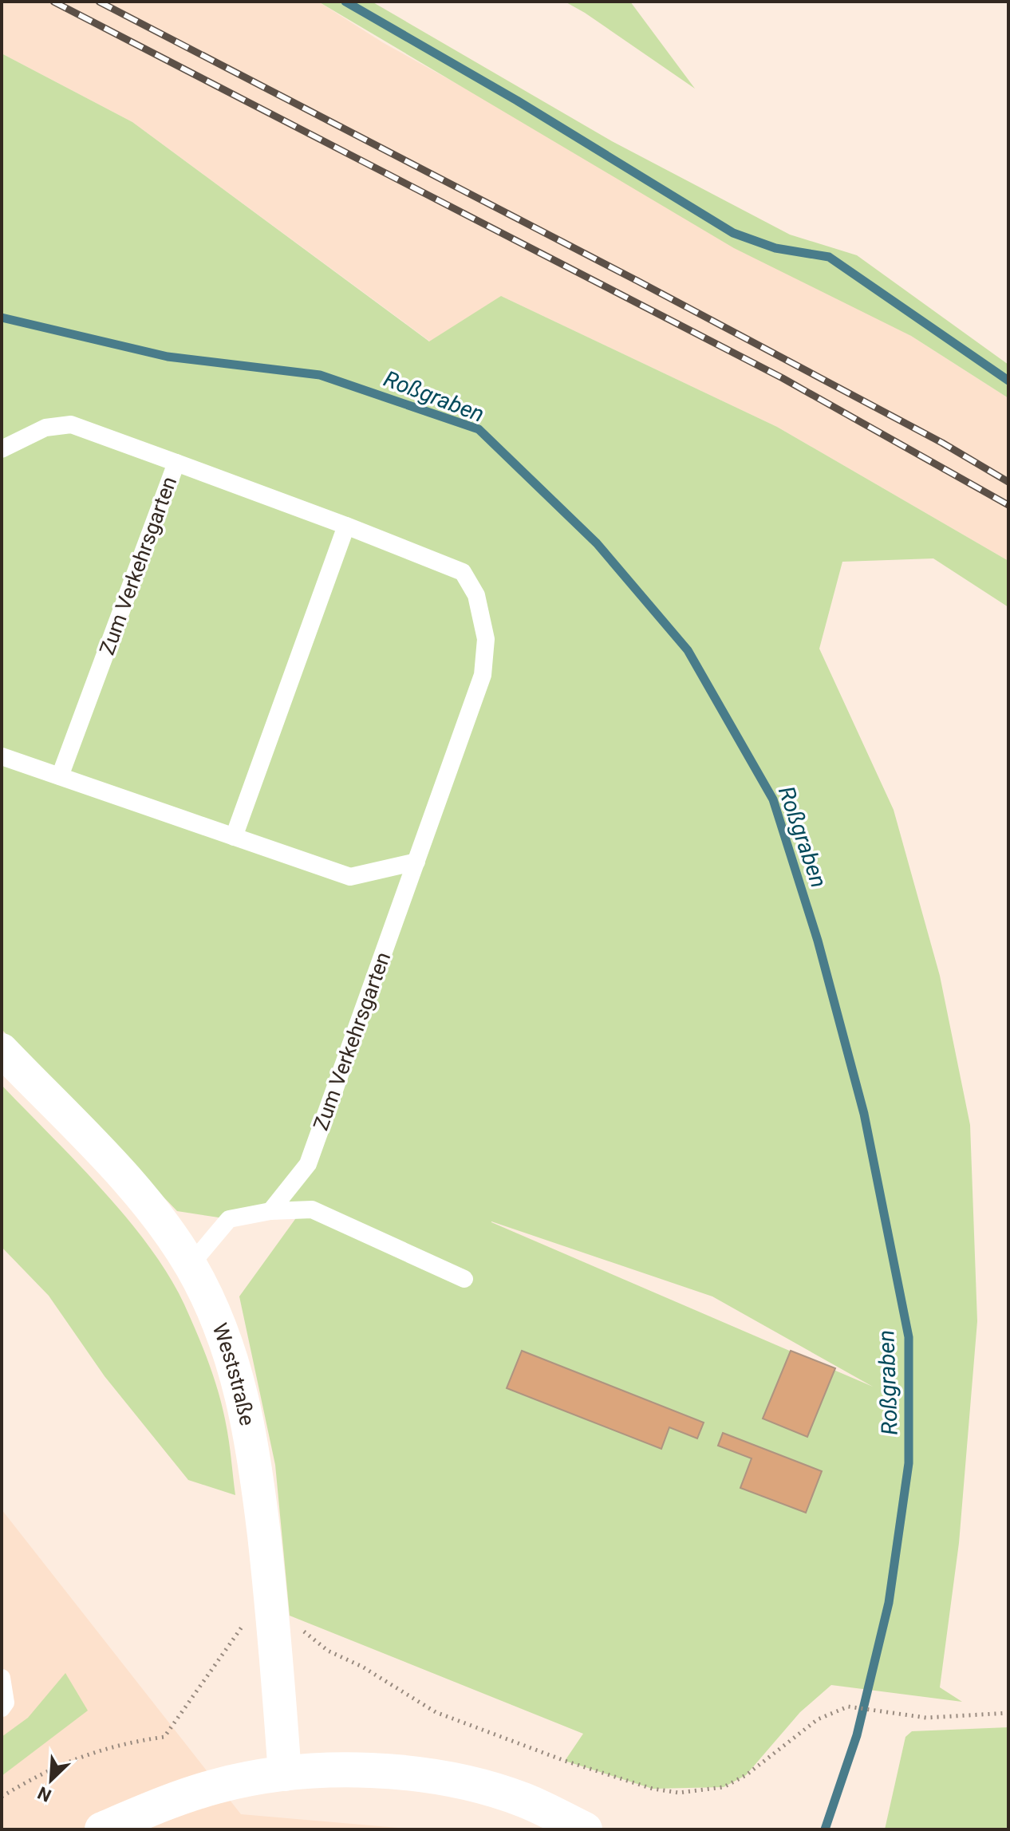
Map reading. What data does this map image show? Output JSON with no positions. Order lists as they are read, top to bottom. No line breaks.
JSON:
{"streets":{"street":["Weststraße"],"lane":["Zum Verkehrsgarten"]},"water":["Roßgraben"],"north":"bottom left"}
